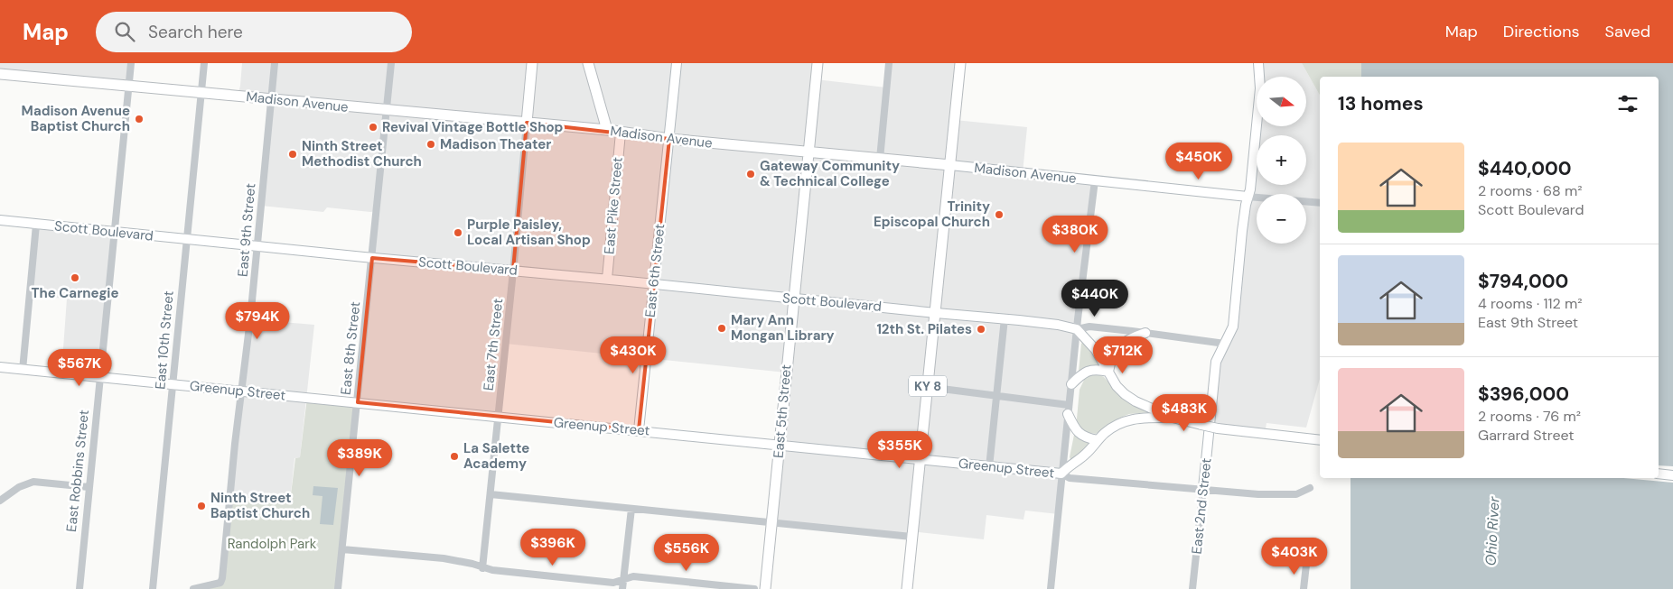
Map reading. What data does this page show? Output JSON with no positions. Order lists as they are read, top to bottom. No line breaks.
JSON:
{"streets":{"main road":["Madison Avenue","East Pike Street","Scott Boulevard","East 6th Street","KY 8","Greenup Street","East 5th Street","East 2nd Street"],"street":["East 9th Street","East 10th Street","East 7th Street","East 8th Street","East Robbins Street"]},"crossings":[["Madison Avenue","East Pike Street"],["Madison Avenue","East 9th Street"],["Madison Avenue","East 6th Street"],["Madison Avenue","East 10th Street"],["Madison Avenue","East 7th Street"],["Madison Avenue","East 8th Street"],["Madison Avenue","KY 8"],["Madison Avenue","East 5th Street"],["Madison Avenue","East Robbins Street"],["Madison Avenue","East 2nd Street"],["East Pike Street","Scott Boulevard"],["East 9th Street","Scott Boulevard"],["East 9th Street","Greenup Street"],["Scott Boulevard","East 6th Street"],["Scott Boulevard","East 10th Street"],["Scott Boulevard","East 7th Street"],["Scott Boulevard","East 8th Street"],["Scott Boulevard","KY 8"],["Scott Boulevard","East 5th Street"],["Scott Boulevard","East Robbins Street"],["East 6th Street","Greenup Street"],["East 10th Street","Greenup Street"],["East 7th Street","Greenup Street"],["East 8th Street","Greenup Street"],["KY 8","Greenup Street"],["Greenup Street","East 5th Street"],["Greenup Street","East Robbins Street"],["Greenup Street","East 2nd Street"]],"water":["Ohio River"],"parks":["Randolph Park"],"places":["Madison Avenue Baptist Church","Revival Vintage Bottle Shop","Madison Theater","Ninth Street Methodist Church","Gateway Community & Technical College","Trinity Episcopal Church","Purple Paisley, Local Artisan Shop","The Carnegie","Mary Ann Mongan Library","12th St. Pilates","La Salette Academy","Ninth Street Baptist Church"],"north":"right","page":{"header":"Map","search":"Search here","nav":["Map","Directions","Saved"],"map_buttons":["+","−"],"heading":"13 homes","list":[{"name":"$440,000","note":"2 rooms · 68 m² · Scott Boulevard"},{"name":"$794,000","note":"4 rooms · 112 m² · East 9th Street"},{"name":"$396,000","note":"2 rooms · 76 m² · Garrard Street"}],"price":["$450K","$380K","$440K","$794K","$430K","$712K","$567K","$483K","$355K","$389K","$396K","$556K","$403K"]}}
